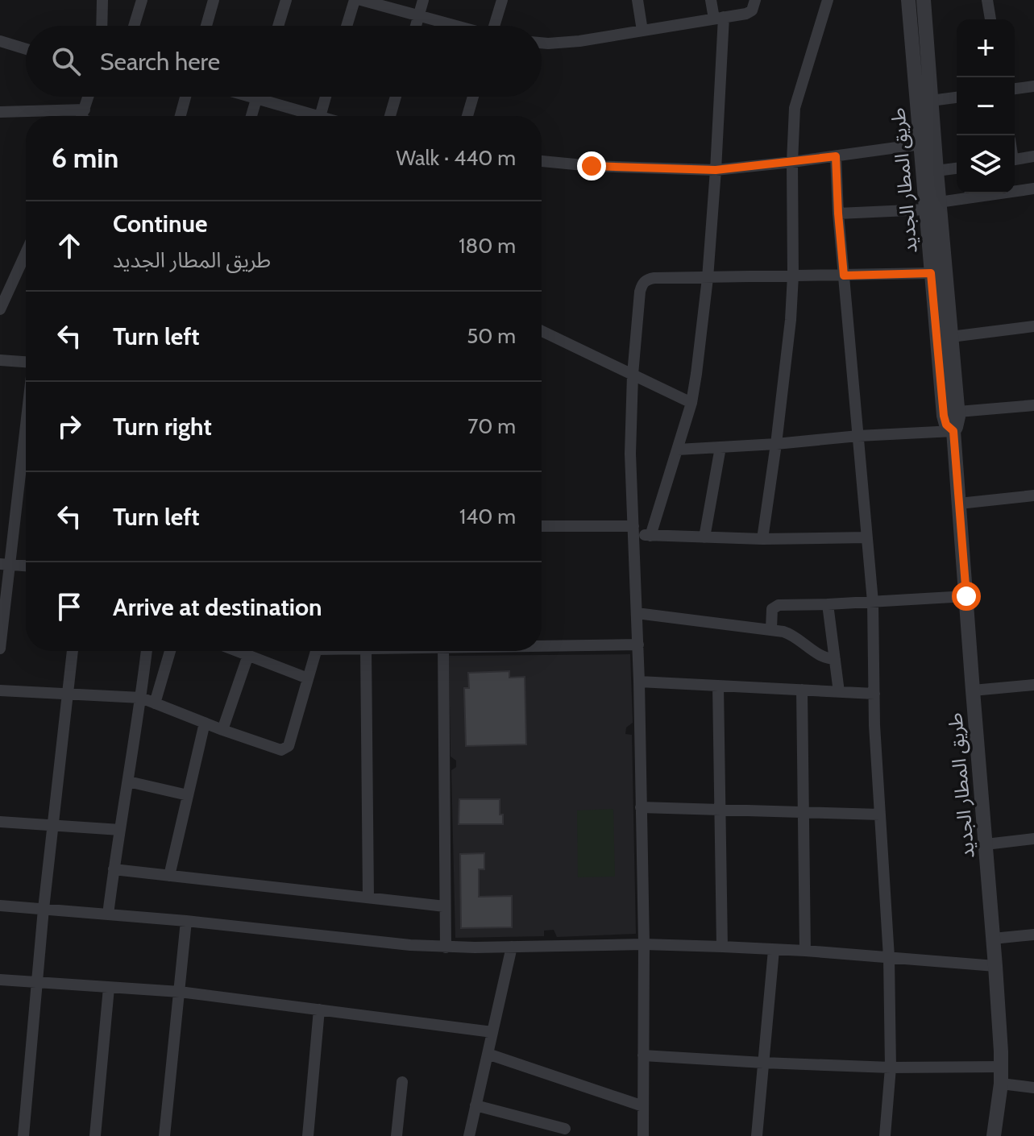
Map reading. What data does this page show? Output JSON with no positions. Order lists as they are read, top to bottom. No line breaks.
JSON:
{"streets":{"street":["طريق المطار الجديد"]},"page":{"map_buttons":["+","−"],"search":"Search here","heading":["6 min","Walk · 440 m"],"list":[["Continue","طريق المطار الجديد","180 m"],["Turn left","50 m"],["Turn right","70 m"],["Turn left","140 m"],"Arrive at destination"]}}
